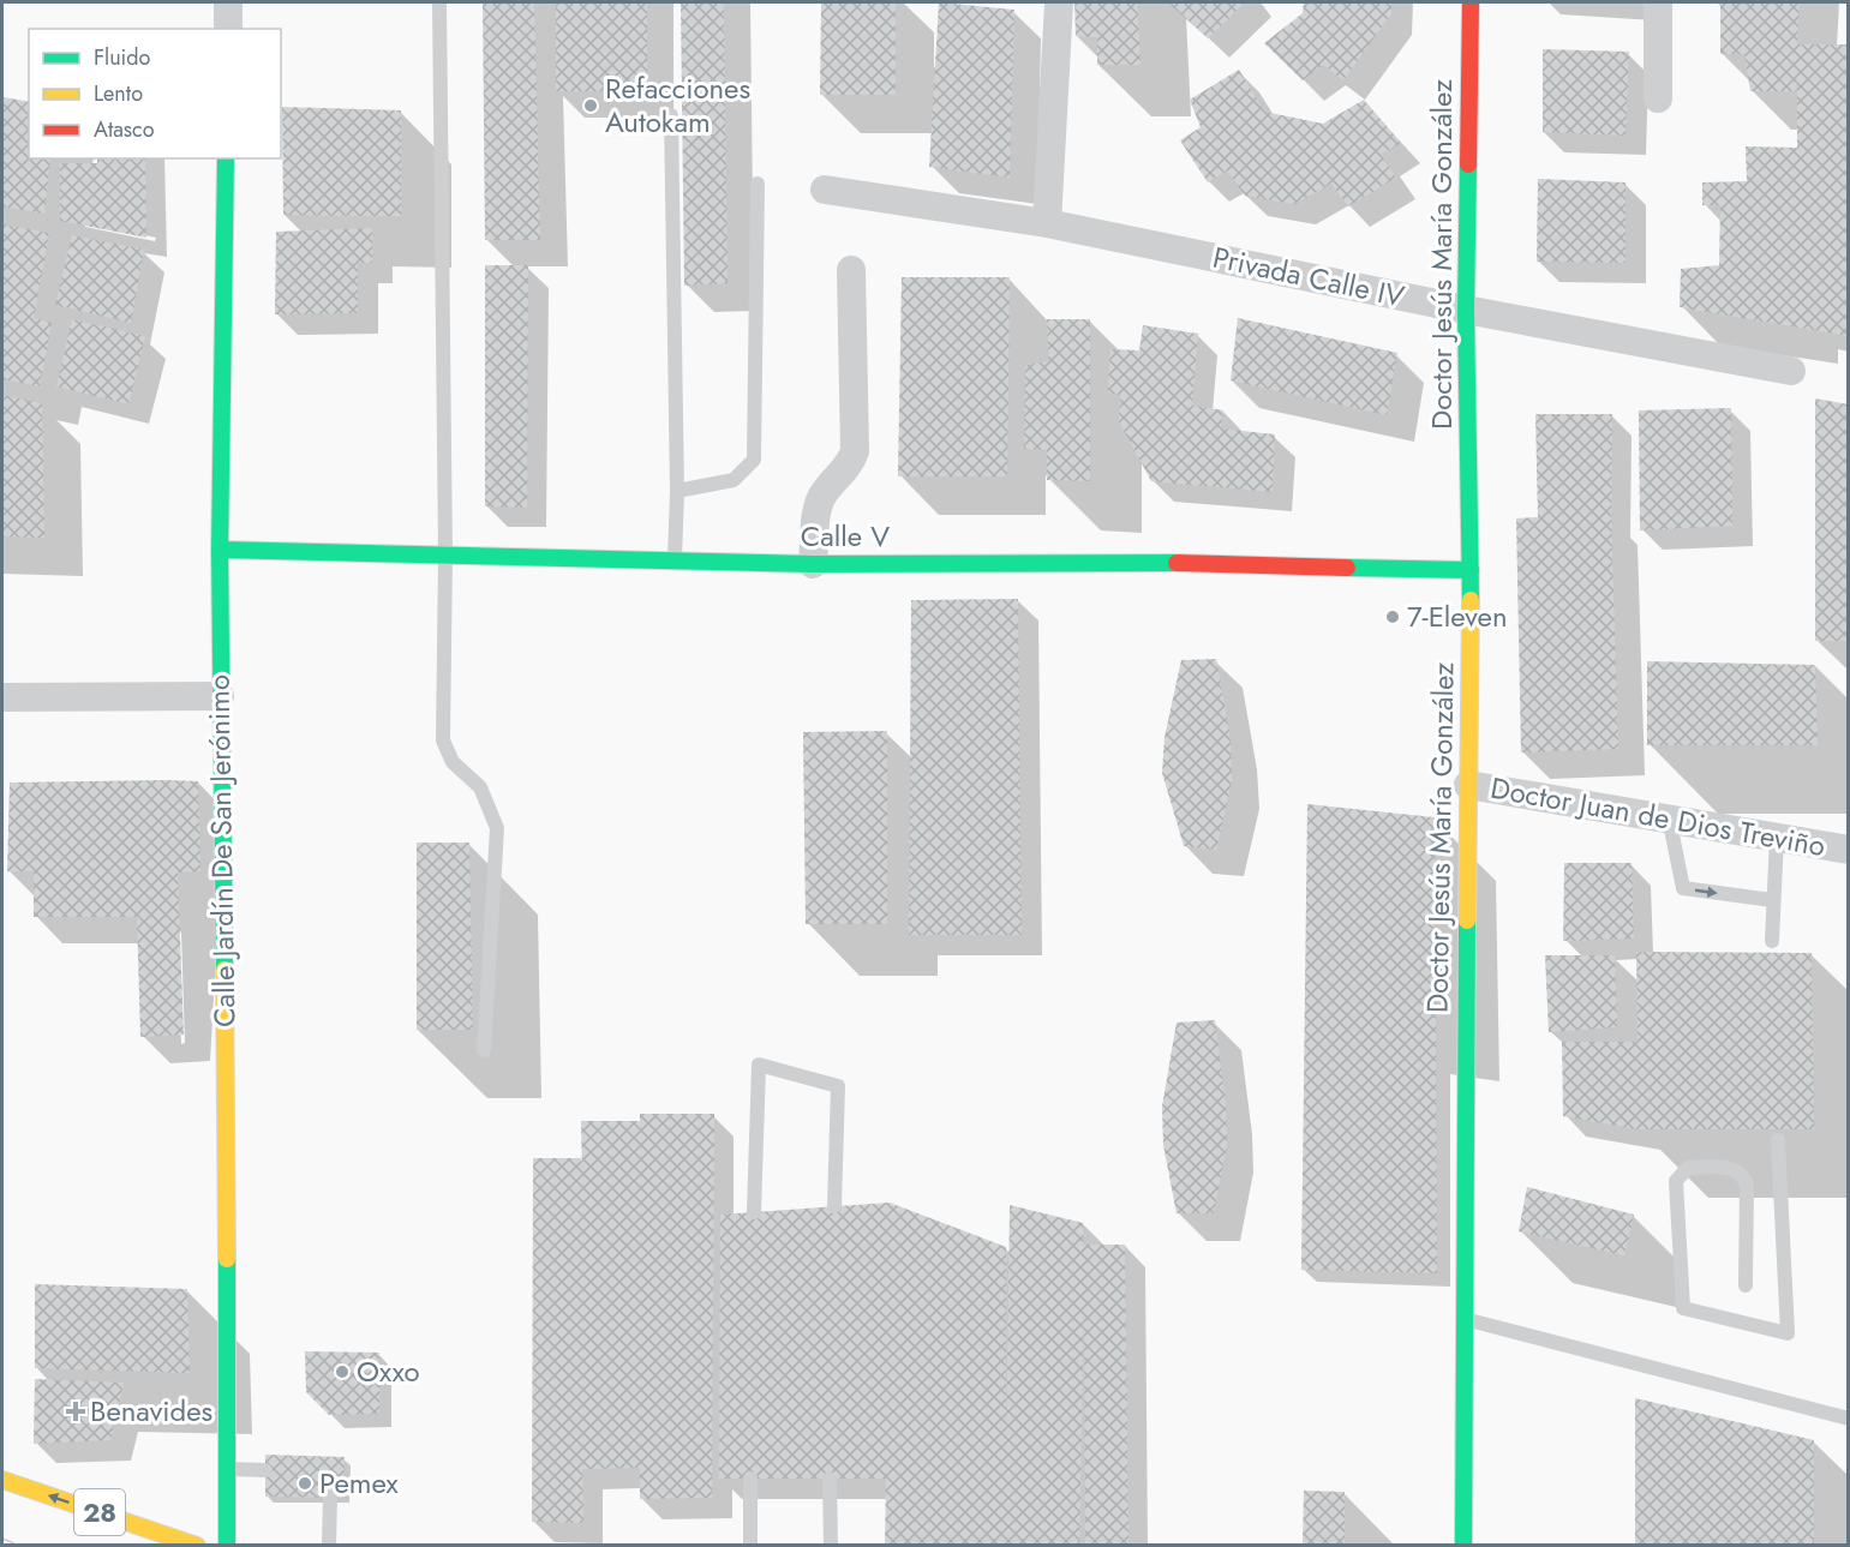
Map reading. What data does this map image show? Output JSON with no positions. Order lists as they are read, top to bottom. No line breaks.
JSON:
{"streets":{"street":["Doctor Jesús María González","Privada Calle IV","Calle V","Doctor Juan de Dios Treviño","Calle Jardín De San Jerónimo","28"]},"crossings":[["Doctor Jesús María González","Privada Calle IV"],["Doctor Jesús María González","Calle V"],["Doctor Jesús María González","Doctor Juan de Dios Treviño"],["Calle V","Calle Jardín De San Jerónimo"]],"places":{"other":["Refacciones Autokam","7-Eleven","Oxxo","Pemex"],"health":["Benavides"]},"legend":["Fluido","Lento","Atasco"]}
